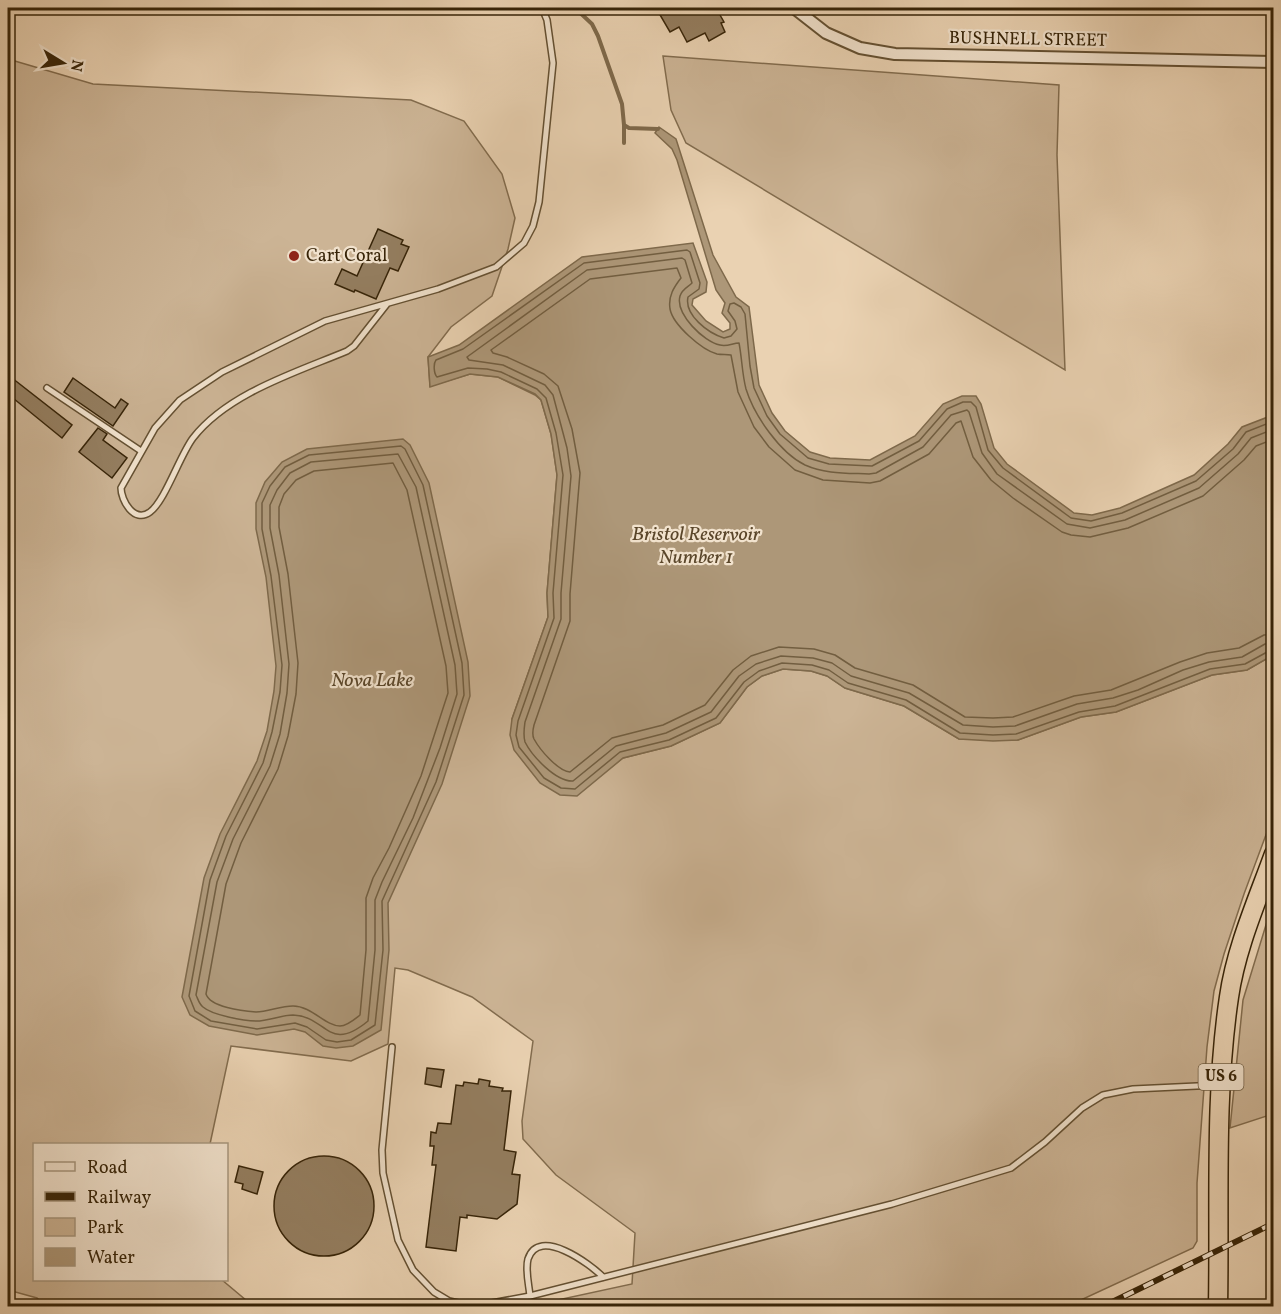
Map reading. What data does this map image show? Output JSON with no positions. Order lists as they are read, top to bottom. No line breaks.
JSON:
{"streets":{"highway":["US 6"],"street":["BUSHNELL STREET"]},"water":["Bristol Reservoir Number 1","Nova Lake"],"places":["Cart Coral"],"legend":["Road","Railway","Park","Water"],"north":"right"}
